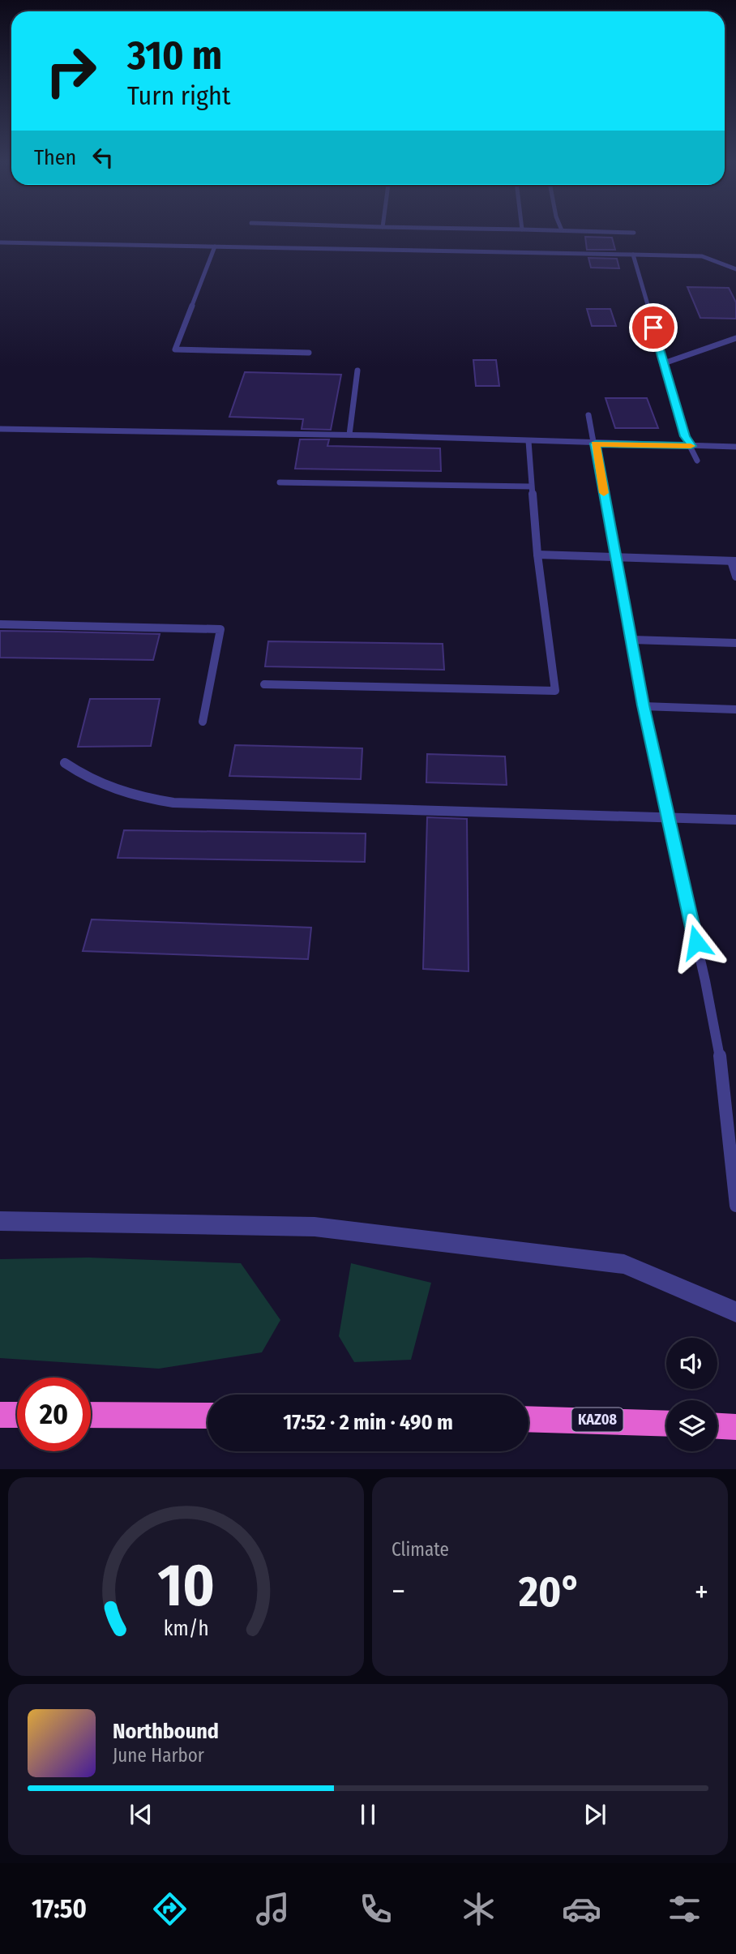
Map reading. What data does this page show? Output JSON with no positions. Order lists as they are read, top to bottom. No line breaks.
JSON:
{"streets":{"highway":["KAZ08"]},"page":{"turn":["310 m","Turn right"],"then":"Then","limit":"20","trip":"17:52 · 2 min · 490 m","tile":"Climate","heat":["−","20°","+"],"song":["Northbound","June Harbor"],"tabs":"17:50","gauge":["10","km/h"]}}
